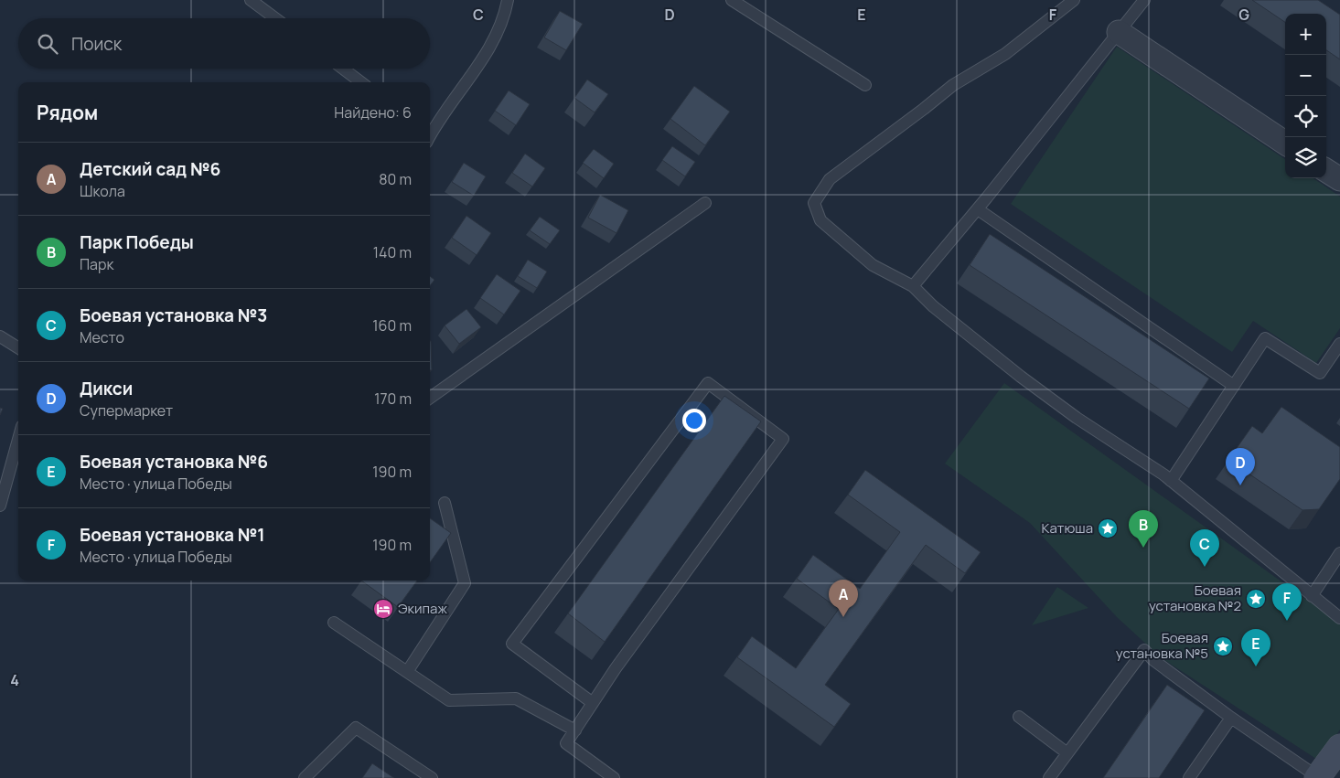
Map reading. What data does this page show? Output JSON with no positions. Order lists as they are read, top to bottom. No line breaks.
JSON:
{"places":{"place":["Катюша","Боевая установка №2","Боевая установка №5"],"hotel":["Экипаж"]},"page":{"map_buttons":["+","−"],"search":"Поиск","heading":["Рядом","Найдено: 6"],"list":[{"mark":"A","name":"Детский сад №6","note":"Школа","value":"80 m"},{"mark":"B","name":"Парк Победы","note":"Парк","value":"140 m"},{"mark":"C","name":"Боевая установка №3","note":"Место","value":"160 m"},{"mark":"D","name":"Дикси","note":"Супермаркет","value":"170 m"},{"mark":"E","name":"Боевая установка №6","note":"Место · улица Победы","value":"190 m"},{"mark":"F","name":"Боевая установка №1","note":"Место · улица Победы","value":"190 m"}],"pins":["D","B","C","A","F","E"]},"grid":{"columns":["C","D","E","F","G"],"rows":["4"]}}
